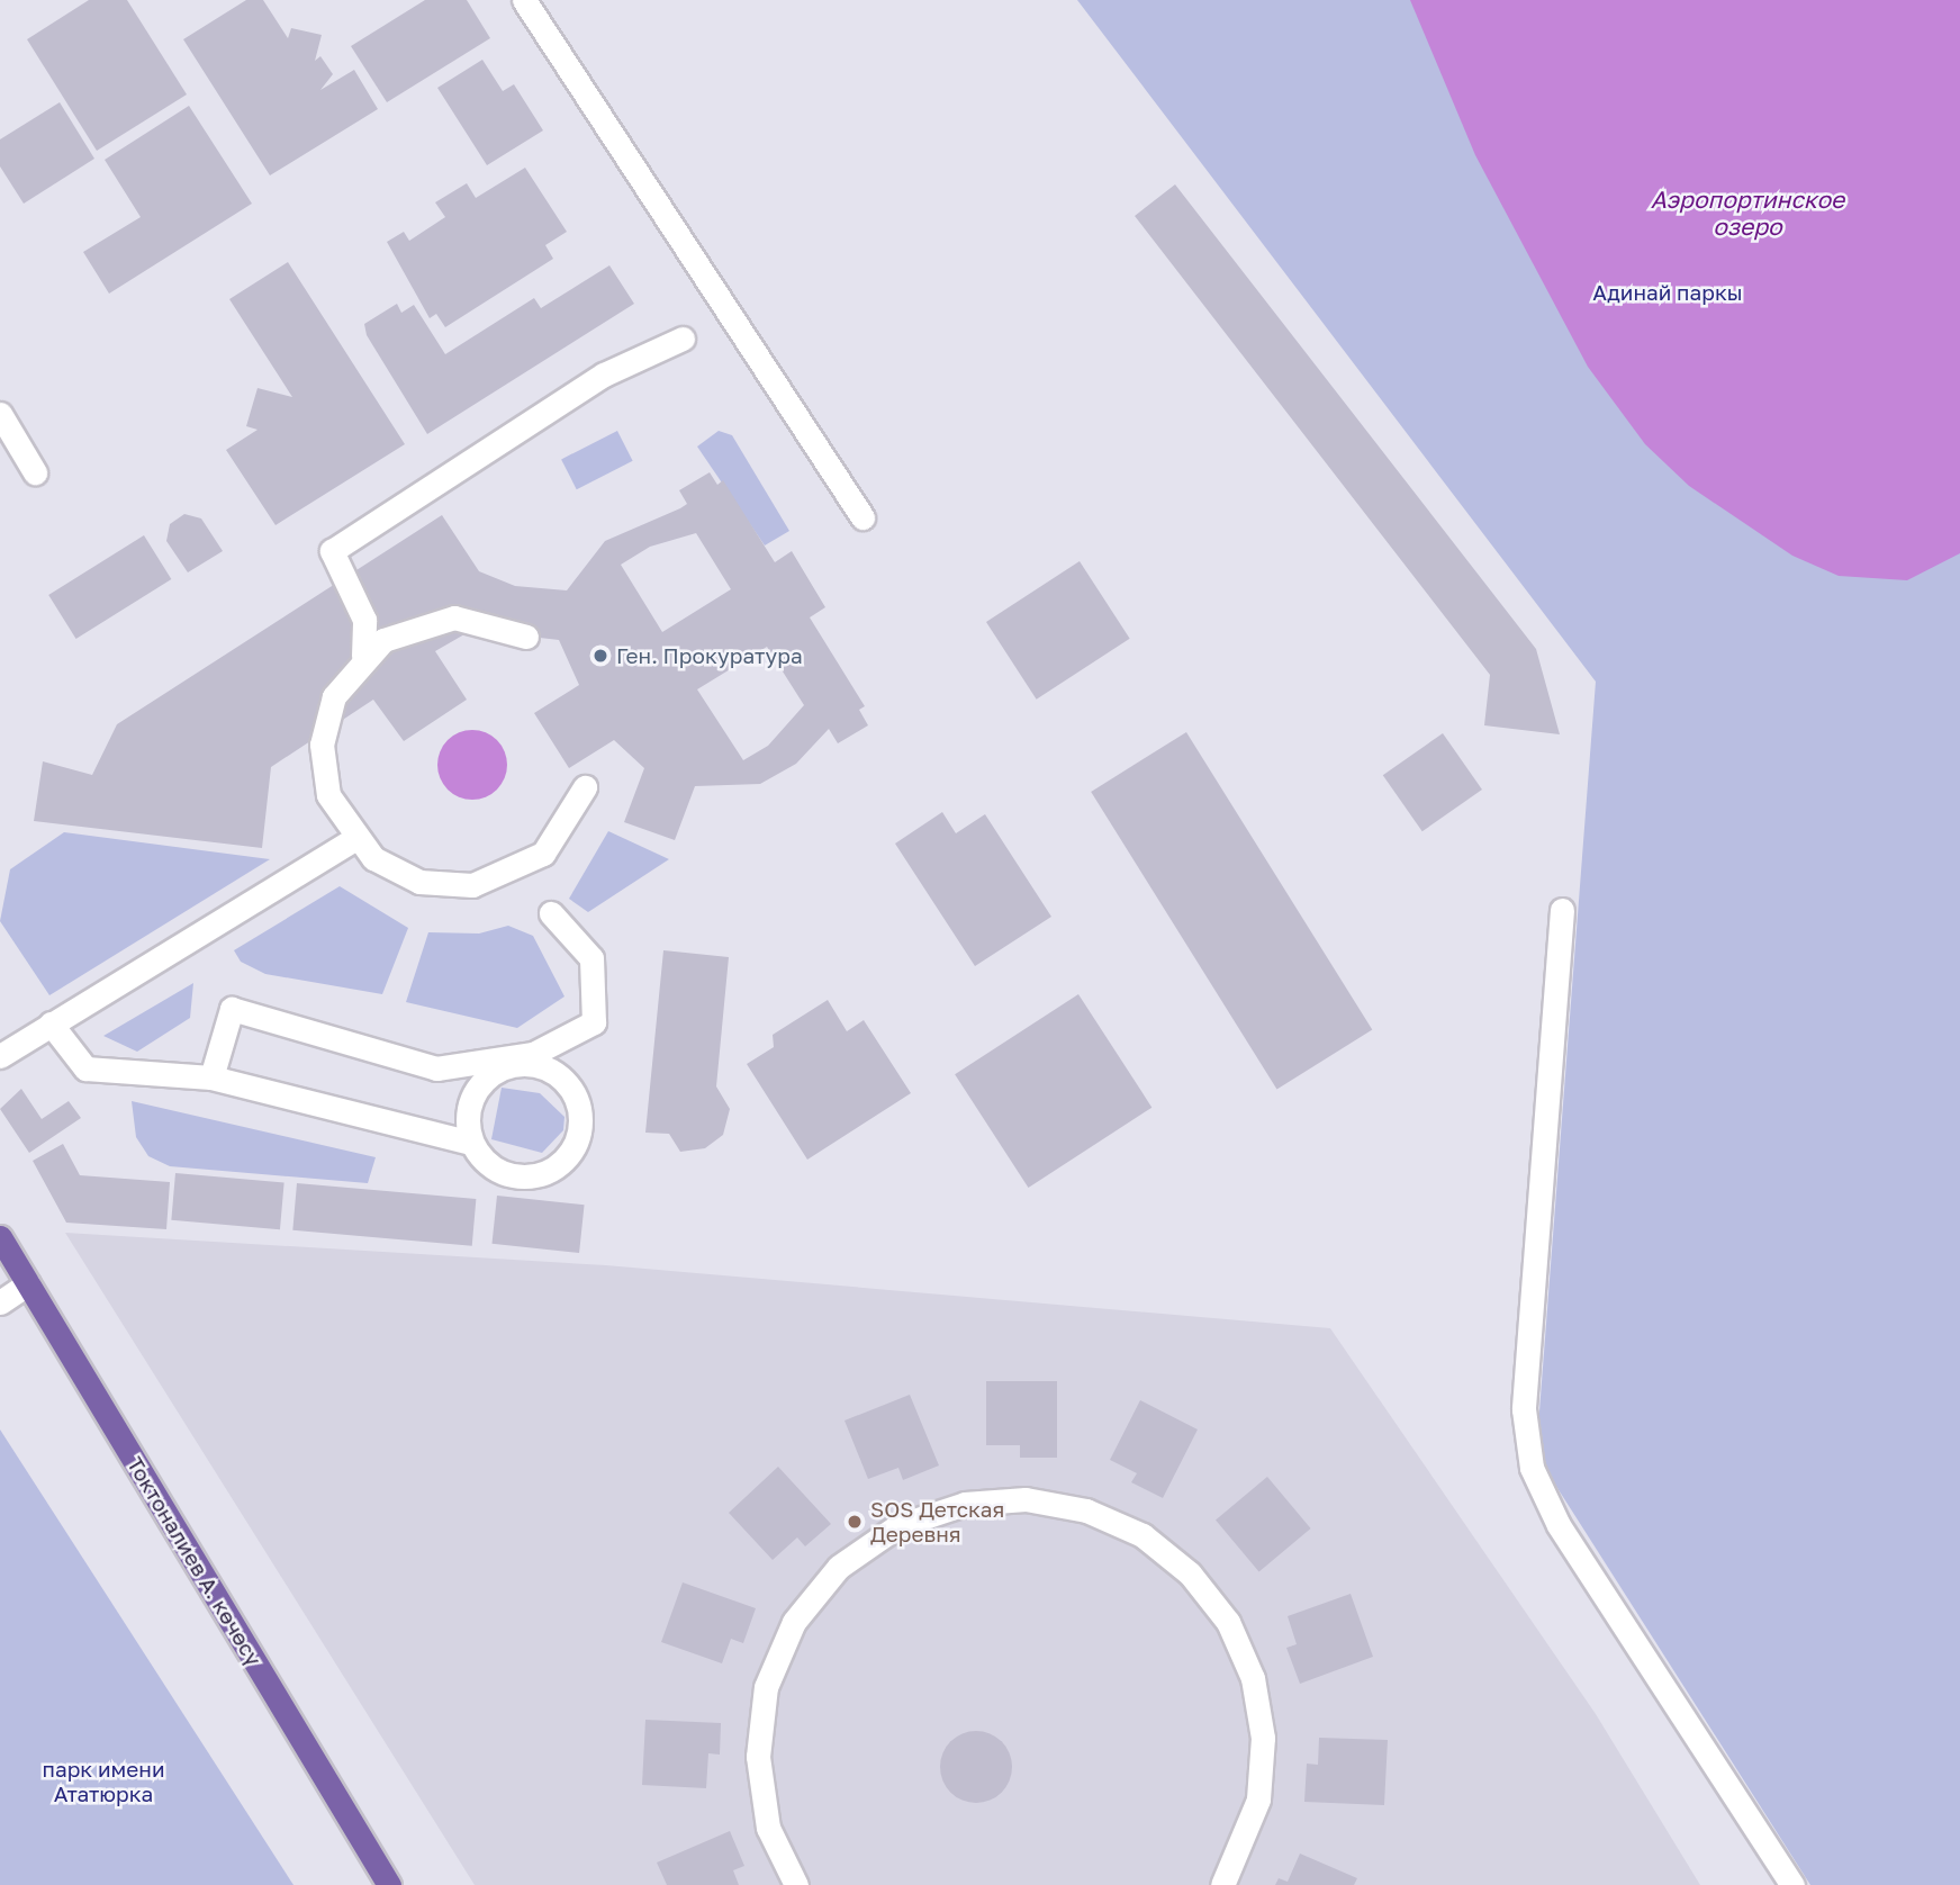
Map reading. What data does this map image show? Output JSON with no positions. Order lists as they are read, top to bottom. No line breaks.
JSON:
{"streets":{"main road":["Токтоналиев А. көчөсү"]},"water":["Аэропортинское озеро"],"parks":["Адинай паркы","парк имени Ататюрка"],"places":["Ген. Прокуратура","SOS Детская Деревня"]}
